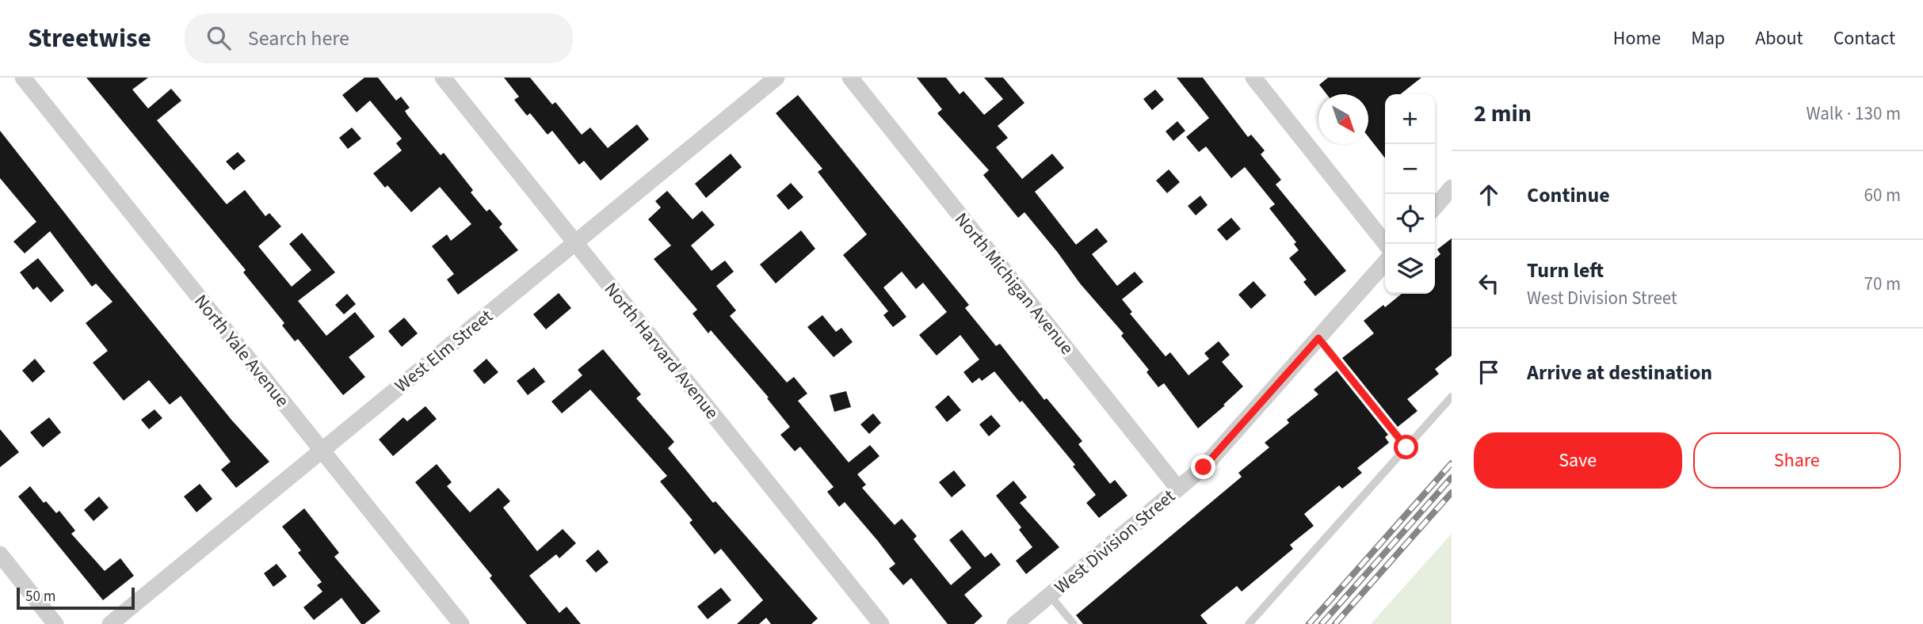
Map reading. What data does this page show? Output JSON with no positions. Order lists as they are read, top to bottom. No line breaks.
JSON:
{"streets":{"street":["North Michigan Avenue","North Yale Avenue","West Elm Street","North Harvard Avenue","West Division Street"]},"crossings":[["North Michigan Avenue","West Division Street"],["North Yale Avenue","West Elm Street"],["West Elm Street","North Harvard Avenue"]],"scale_bar":"50 m","north":"bottom right","page":{"header":"Streetwise","search":"Search here","nav":["Home","Map","About","Contact"],"heading":["2 min","Walk · 130 m"],"map_buttons":["+","−"],"list":[["Continue","60 m"],["Turn left","West Division Street","70 m"],"Arrive at destination"],"buttons":["Save","Share"],"scale":"50 m"}}
